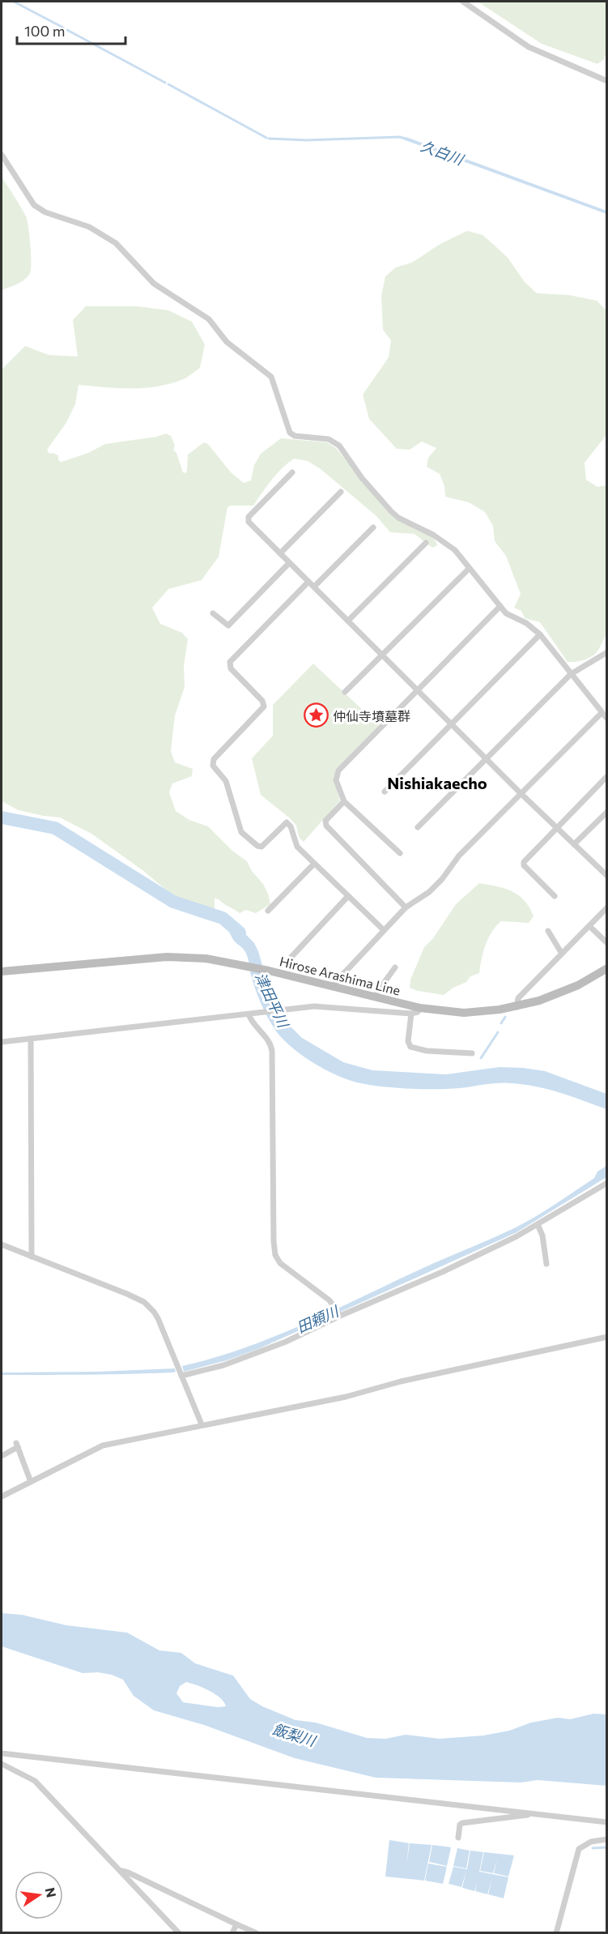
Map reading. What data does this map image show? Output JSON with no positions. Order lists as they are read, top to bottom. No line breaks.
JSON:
{"streets":{"main road":["Hirose Arashima Line"]},"districts":["Nishiakaecho"],"water":["久白川","津田平川","田頼川","飯梨川"],"places":{"place":["仲仙寺墳墓群"]},"scale_bar":"100 m","north":"right"}
